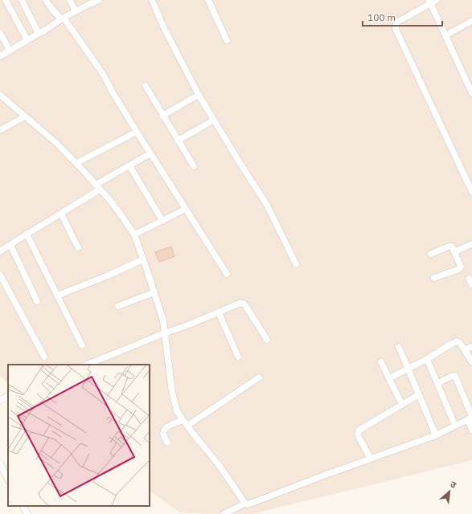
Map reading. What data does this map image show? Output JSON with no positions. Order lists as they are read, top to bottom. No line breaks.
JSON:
{"scale_bar":"100 m","north":"top right"}
